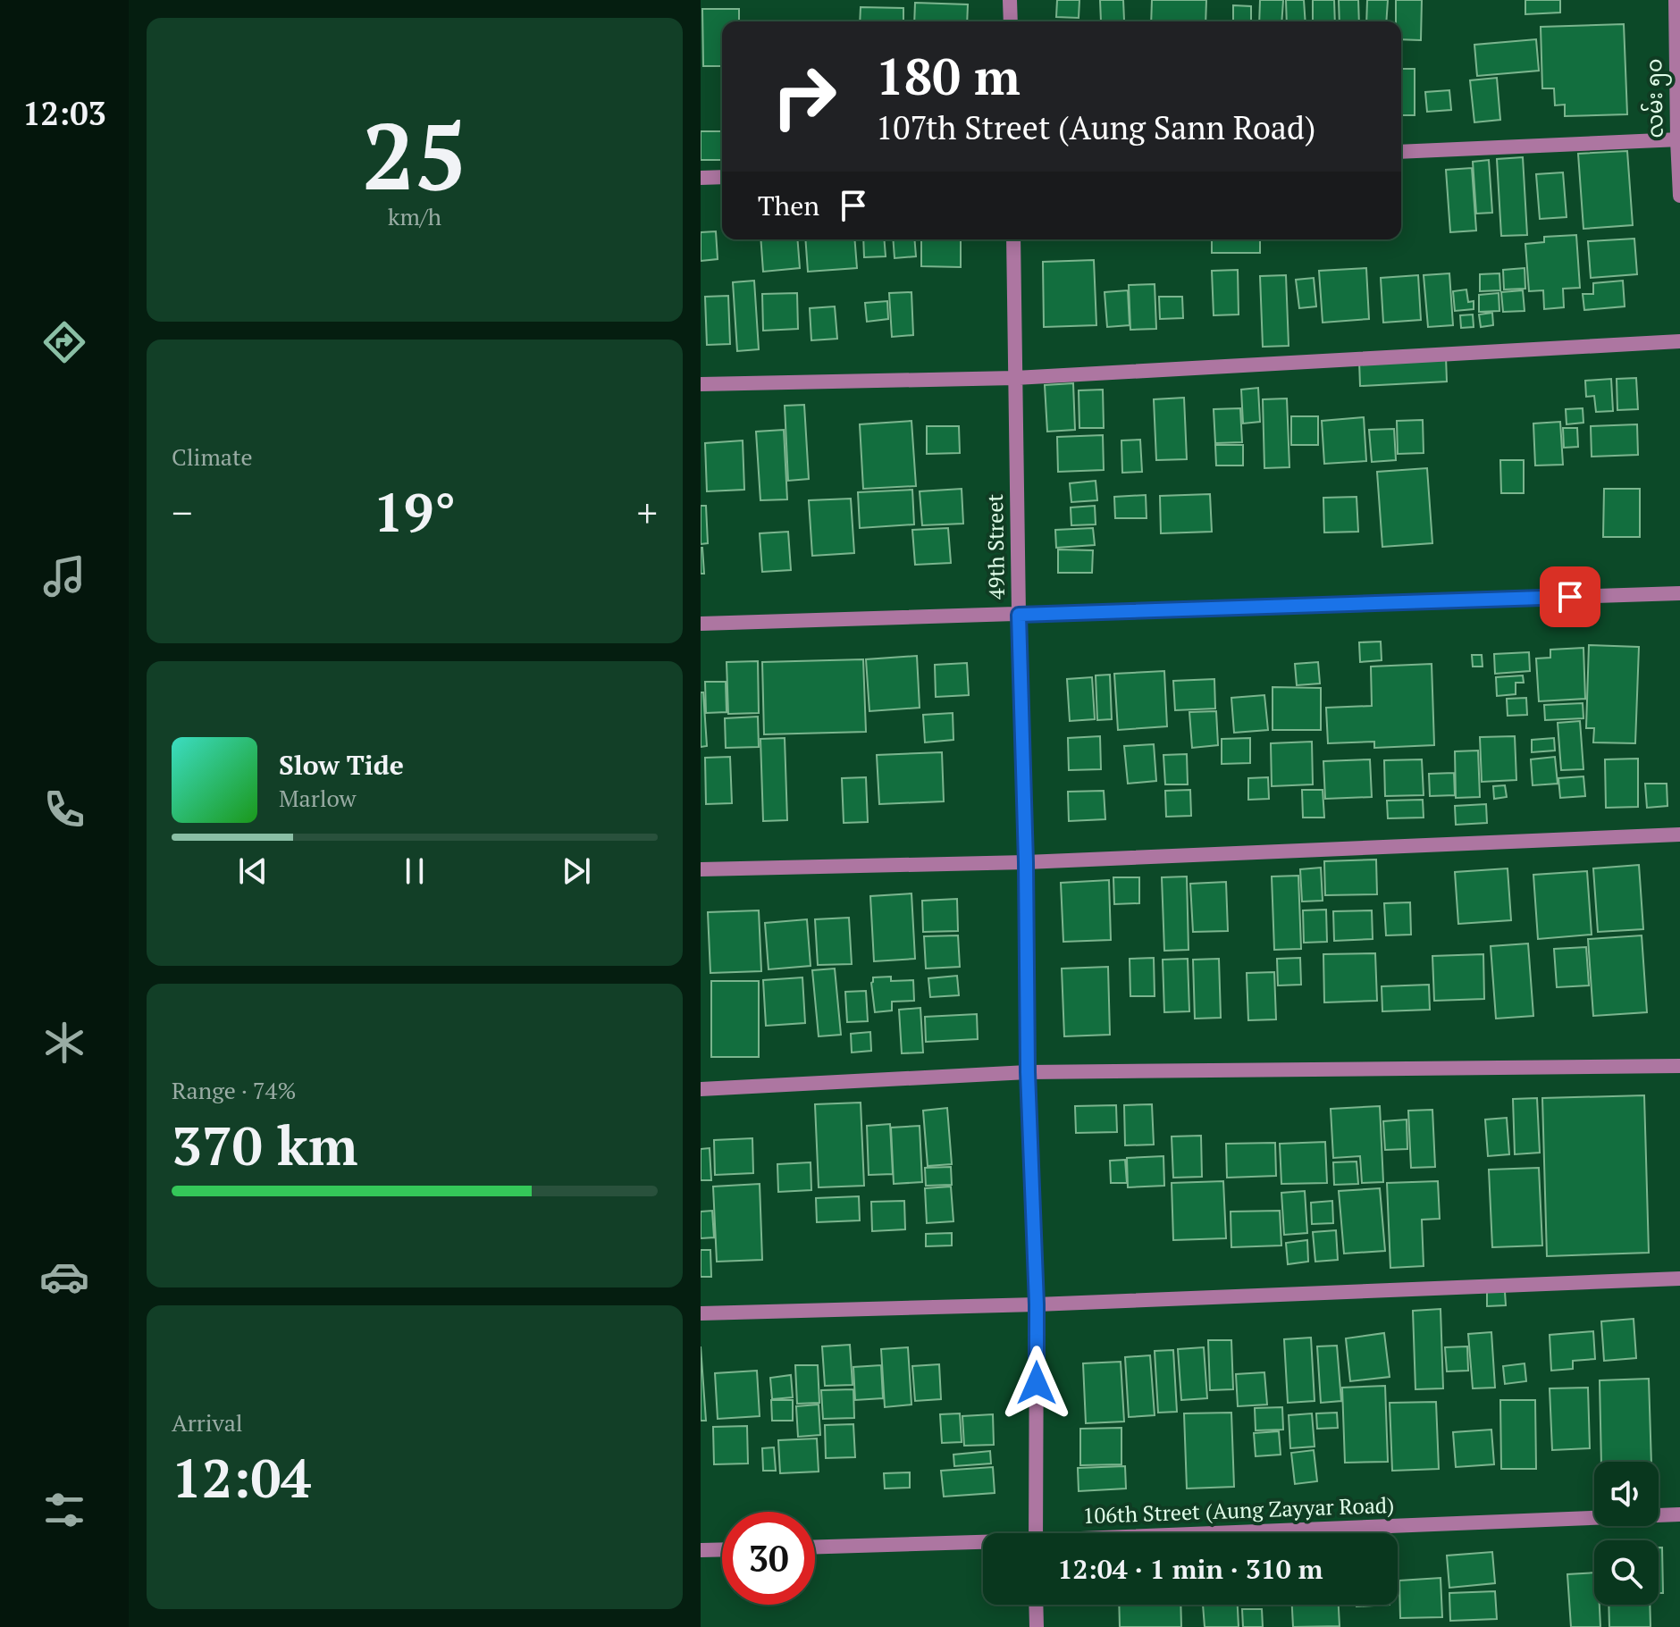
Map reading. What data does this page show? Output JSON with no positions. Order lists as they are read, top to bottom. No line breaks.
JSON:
{"streets":{"street":["လမ်း ၅၀","49th Street","106th Street (Aung Zayyar Road)"]},"page":{"tabs":"12:03","tile":[["25","km/h"],"Climate",["Range · 74%","370 km"],["Arrival","12:04"]],"turn":["180 m","107th Street (Aung Sann Road)"],"then":"Then","heat":["−","19°","+"],"song":["Slow Tide","Marlow"],"limit":"30","trip":"12:04 · 1 min · 310 m"}}
